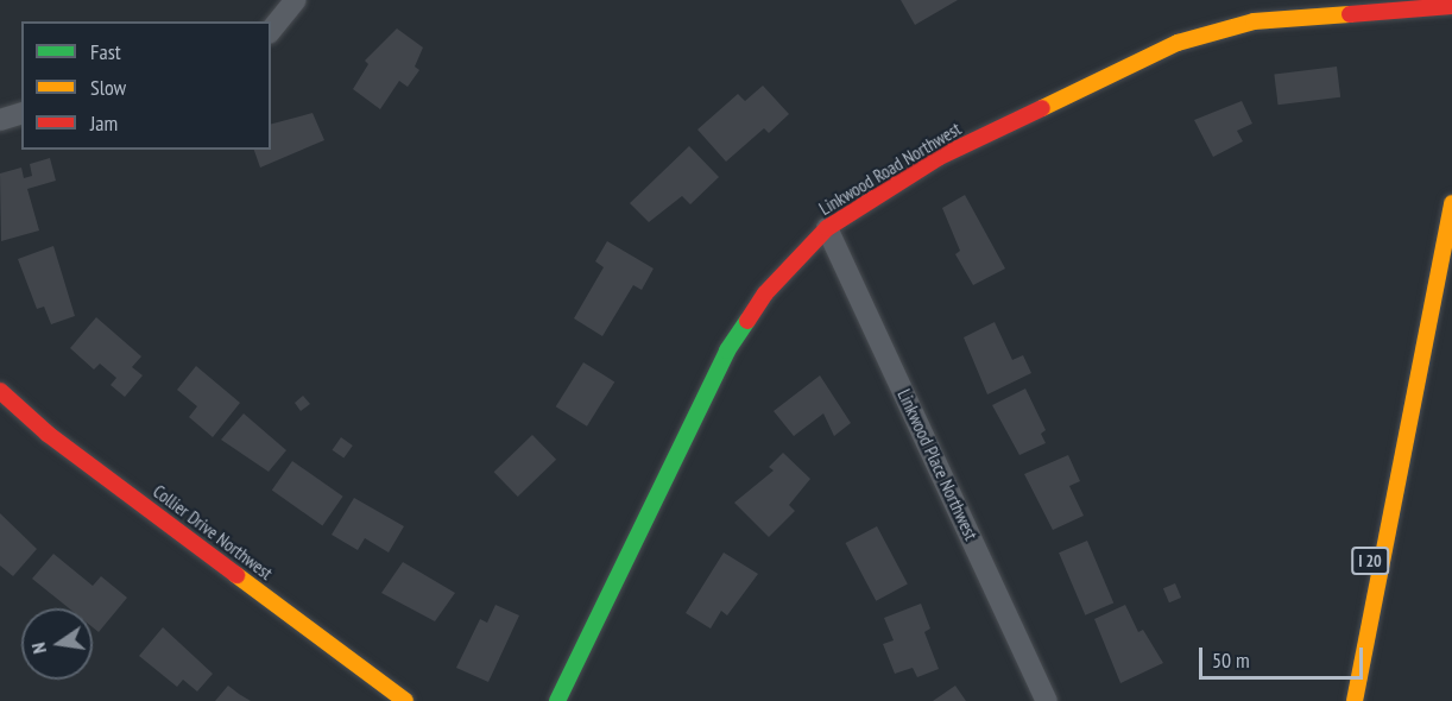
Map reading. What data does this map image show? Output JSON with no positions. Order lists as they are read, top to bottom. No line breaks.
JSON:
{"streets":{"main road":["Linkwood Road Northwest","Collier Drive Northwest","I 20"],"street":["Linkwood Place Northwest"]},"crossings":[["Linkwood Road Northwest","Linkwood Place Northwest"]],"legend":["Fast","Slow","Jam"],"scale_bar":"50 m","north":"left"}
